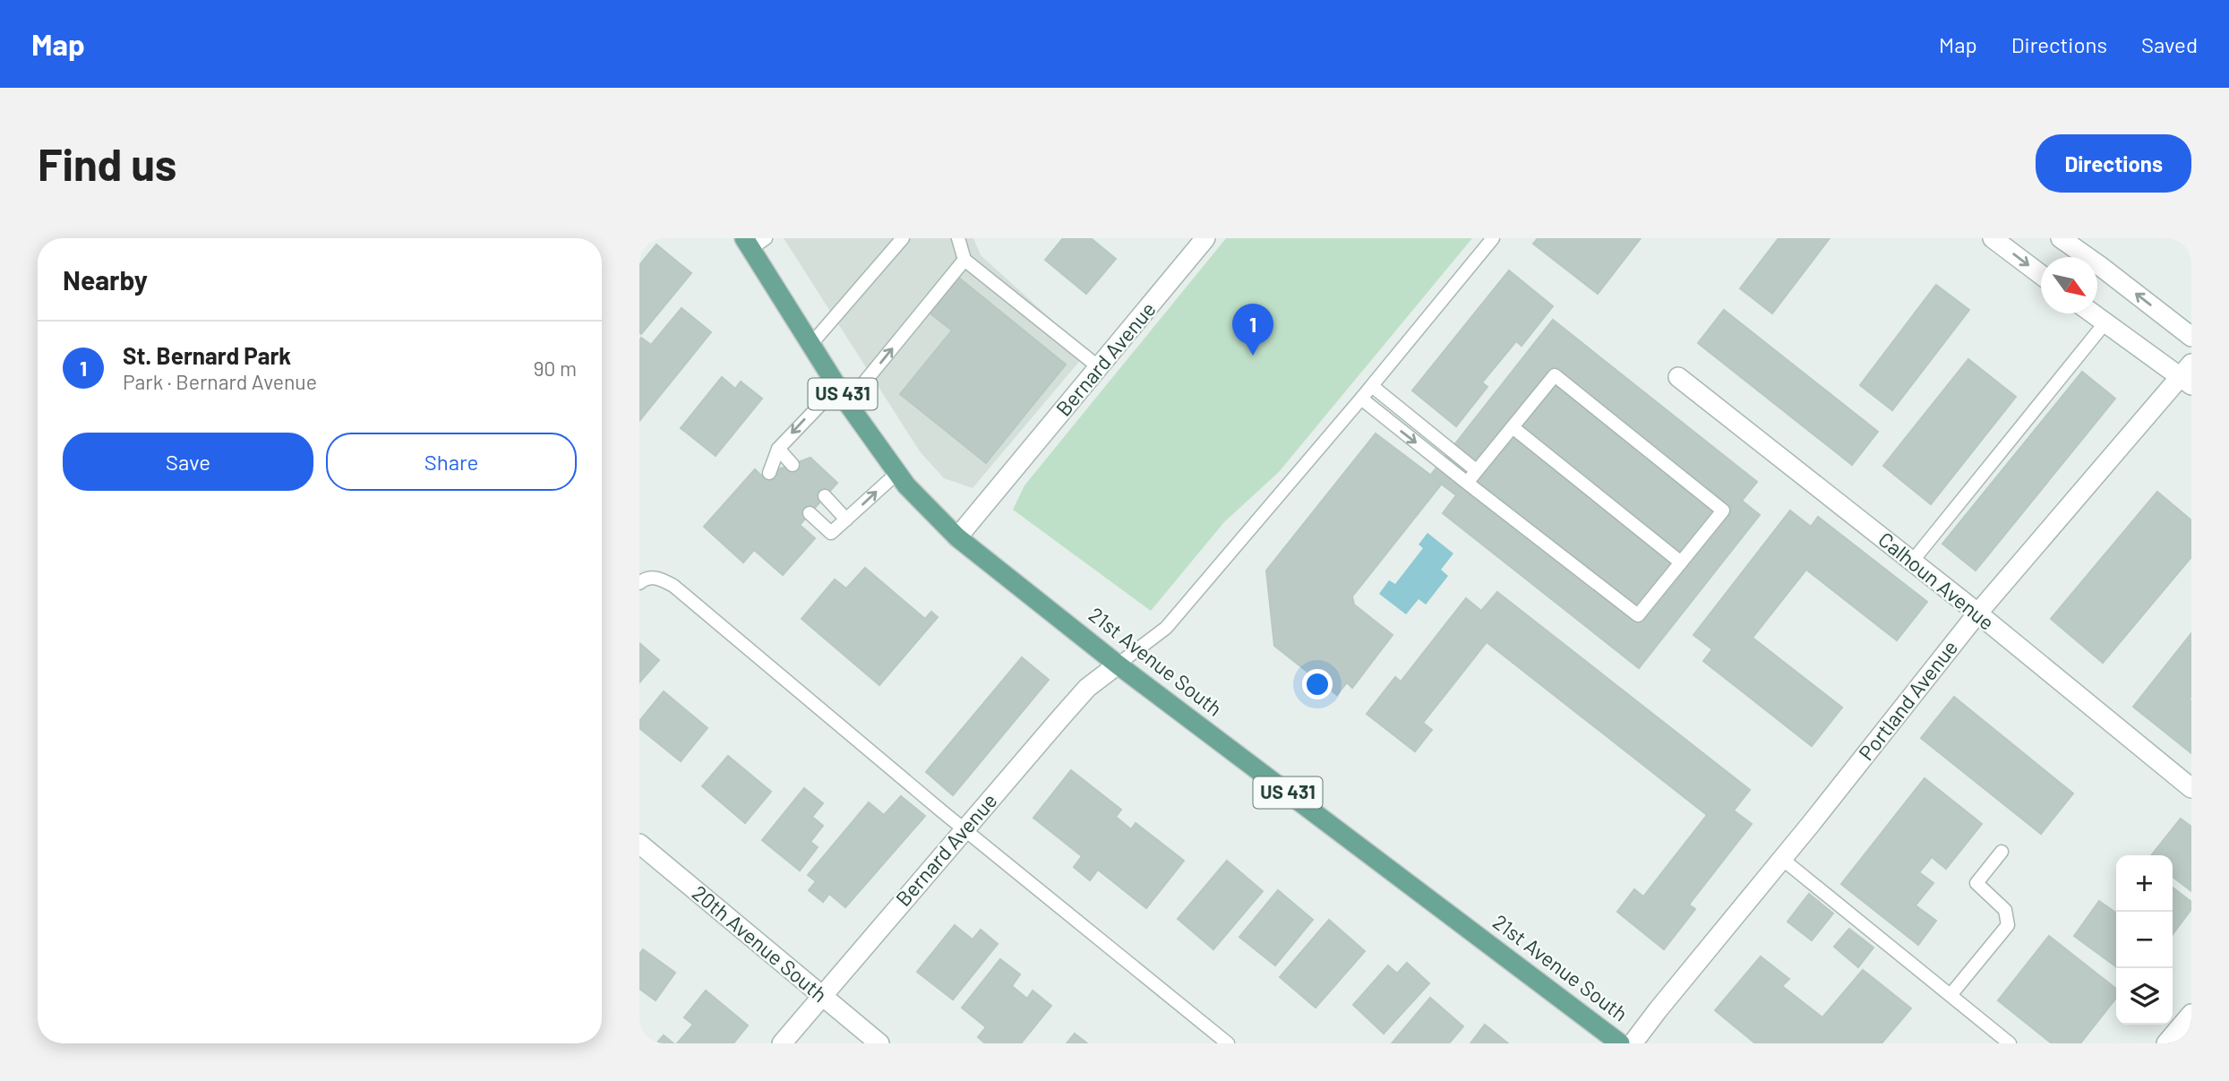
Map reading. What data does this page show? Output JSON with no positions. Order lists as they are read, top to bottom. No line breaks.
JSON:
{"streets":{"main road":["US 431","21st Avenue South"],"street":["Bernard Avenue","Calhoun Avenue","Portland Avenue","20th Avenue South"]},"crossings":[["Bernard Avenue","21st Avenue South"],["Bernard Avenue","20th Avenue South"],["Calhoun Avenue","Portland Avenue"]],"north":"bottom right","page":{"header":"Map","nav":["Map","Directions","Saved"],"buttons":["Directions",["Save","Share"]],"title":"Find us","heading":"Nearby","pins":"1","list":[{"mark":"1","name":"St. Bernard Park","note":"Park · Bernard Avenue","value":"90 m"}],"map_buttons":["+","−"]}}
